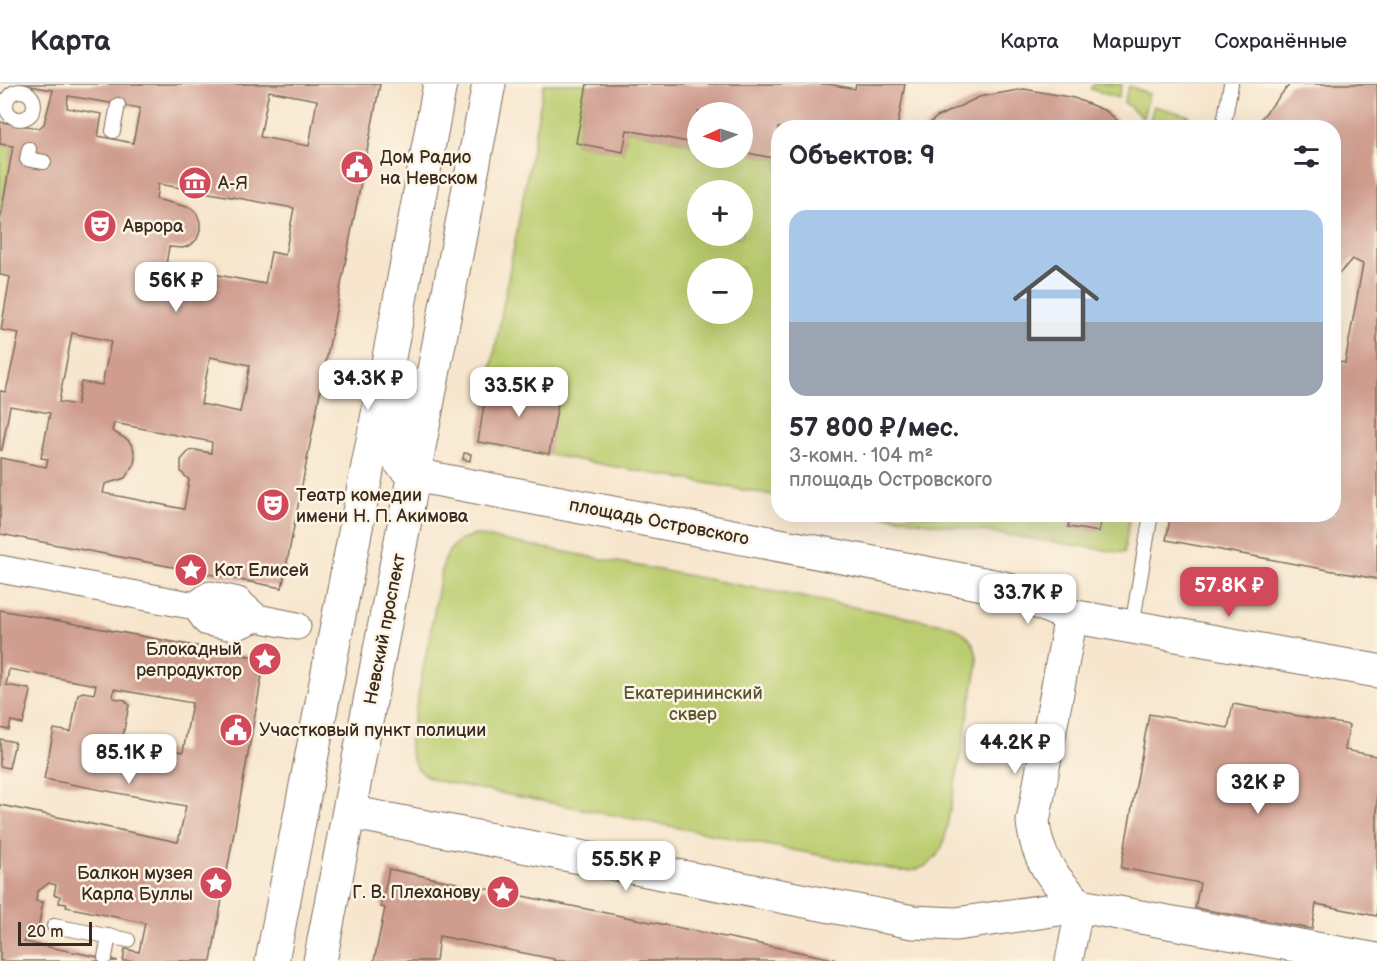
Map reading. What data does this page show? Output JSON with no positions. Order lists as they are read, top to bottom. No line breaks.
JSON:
{"streets":{"street":["площадь Островского","Невский проспект"]},"crossings":[["площадь Островского","Невский проспект"]],"parks":["Екатерининский сквер"],"places":{"public building":["Дом Радио на Невском","Участковый пункт полиции"],"museum":["А-Я"],"theatre":["Аврора","Театр комедии имени Н. П. Акимова"],"place":["Кот Елисей","Блокадный репродуктор","Балкон музея Карла Буллы","Г. В. Плеханову"]},"scale_bar":"20 m","north":"left","page":{"header":"Карта","nav":["Карта","Маршрут","Сохранённые"],"map_buttons":["+","−"],"heading":"Объектов: 9","list":[{"name":"57 800 ₽/мес.","note":"3-комн. · 104 m² · площадь Островского"}],"price":["56K ₽","34.3K ₽","33.5K ₽","57.8K ₽","33.7K ₽","44.2K ₽","85.1K ₽","32K ₽","55.5K ₽"],"scale":"20 m"}}
